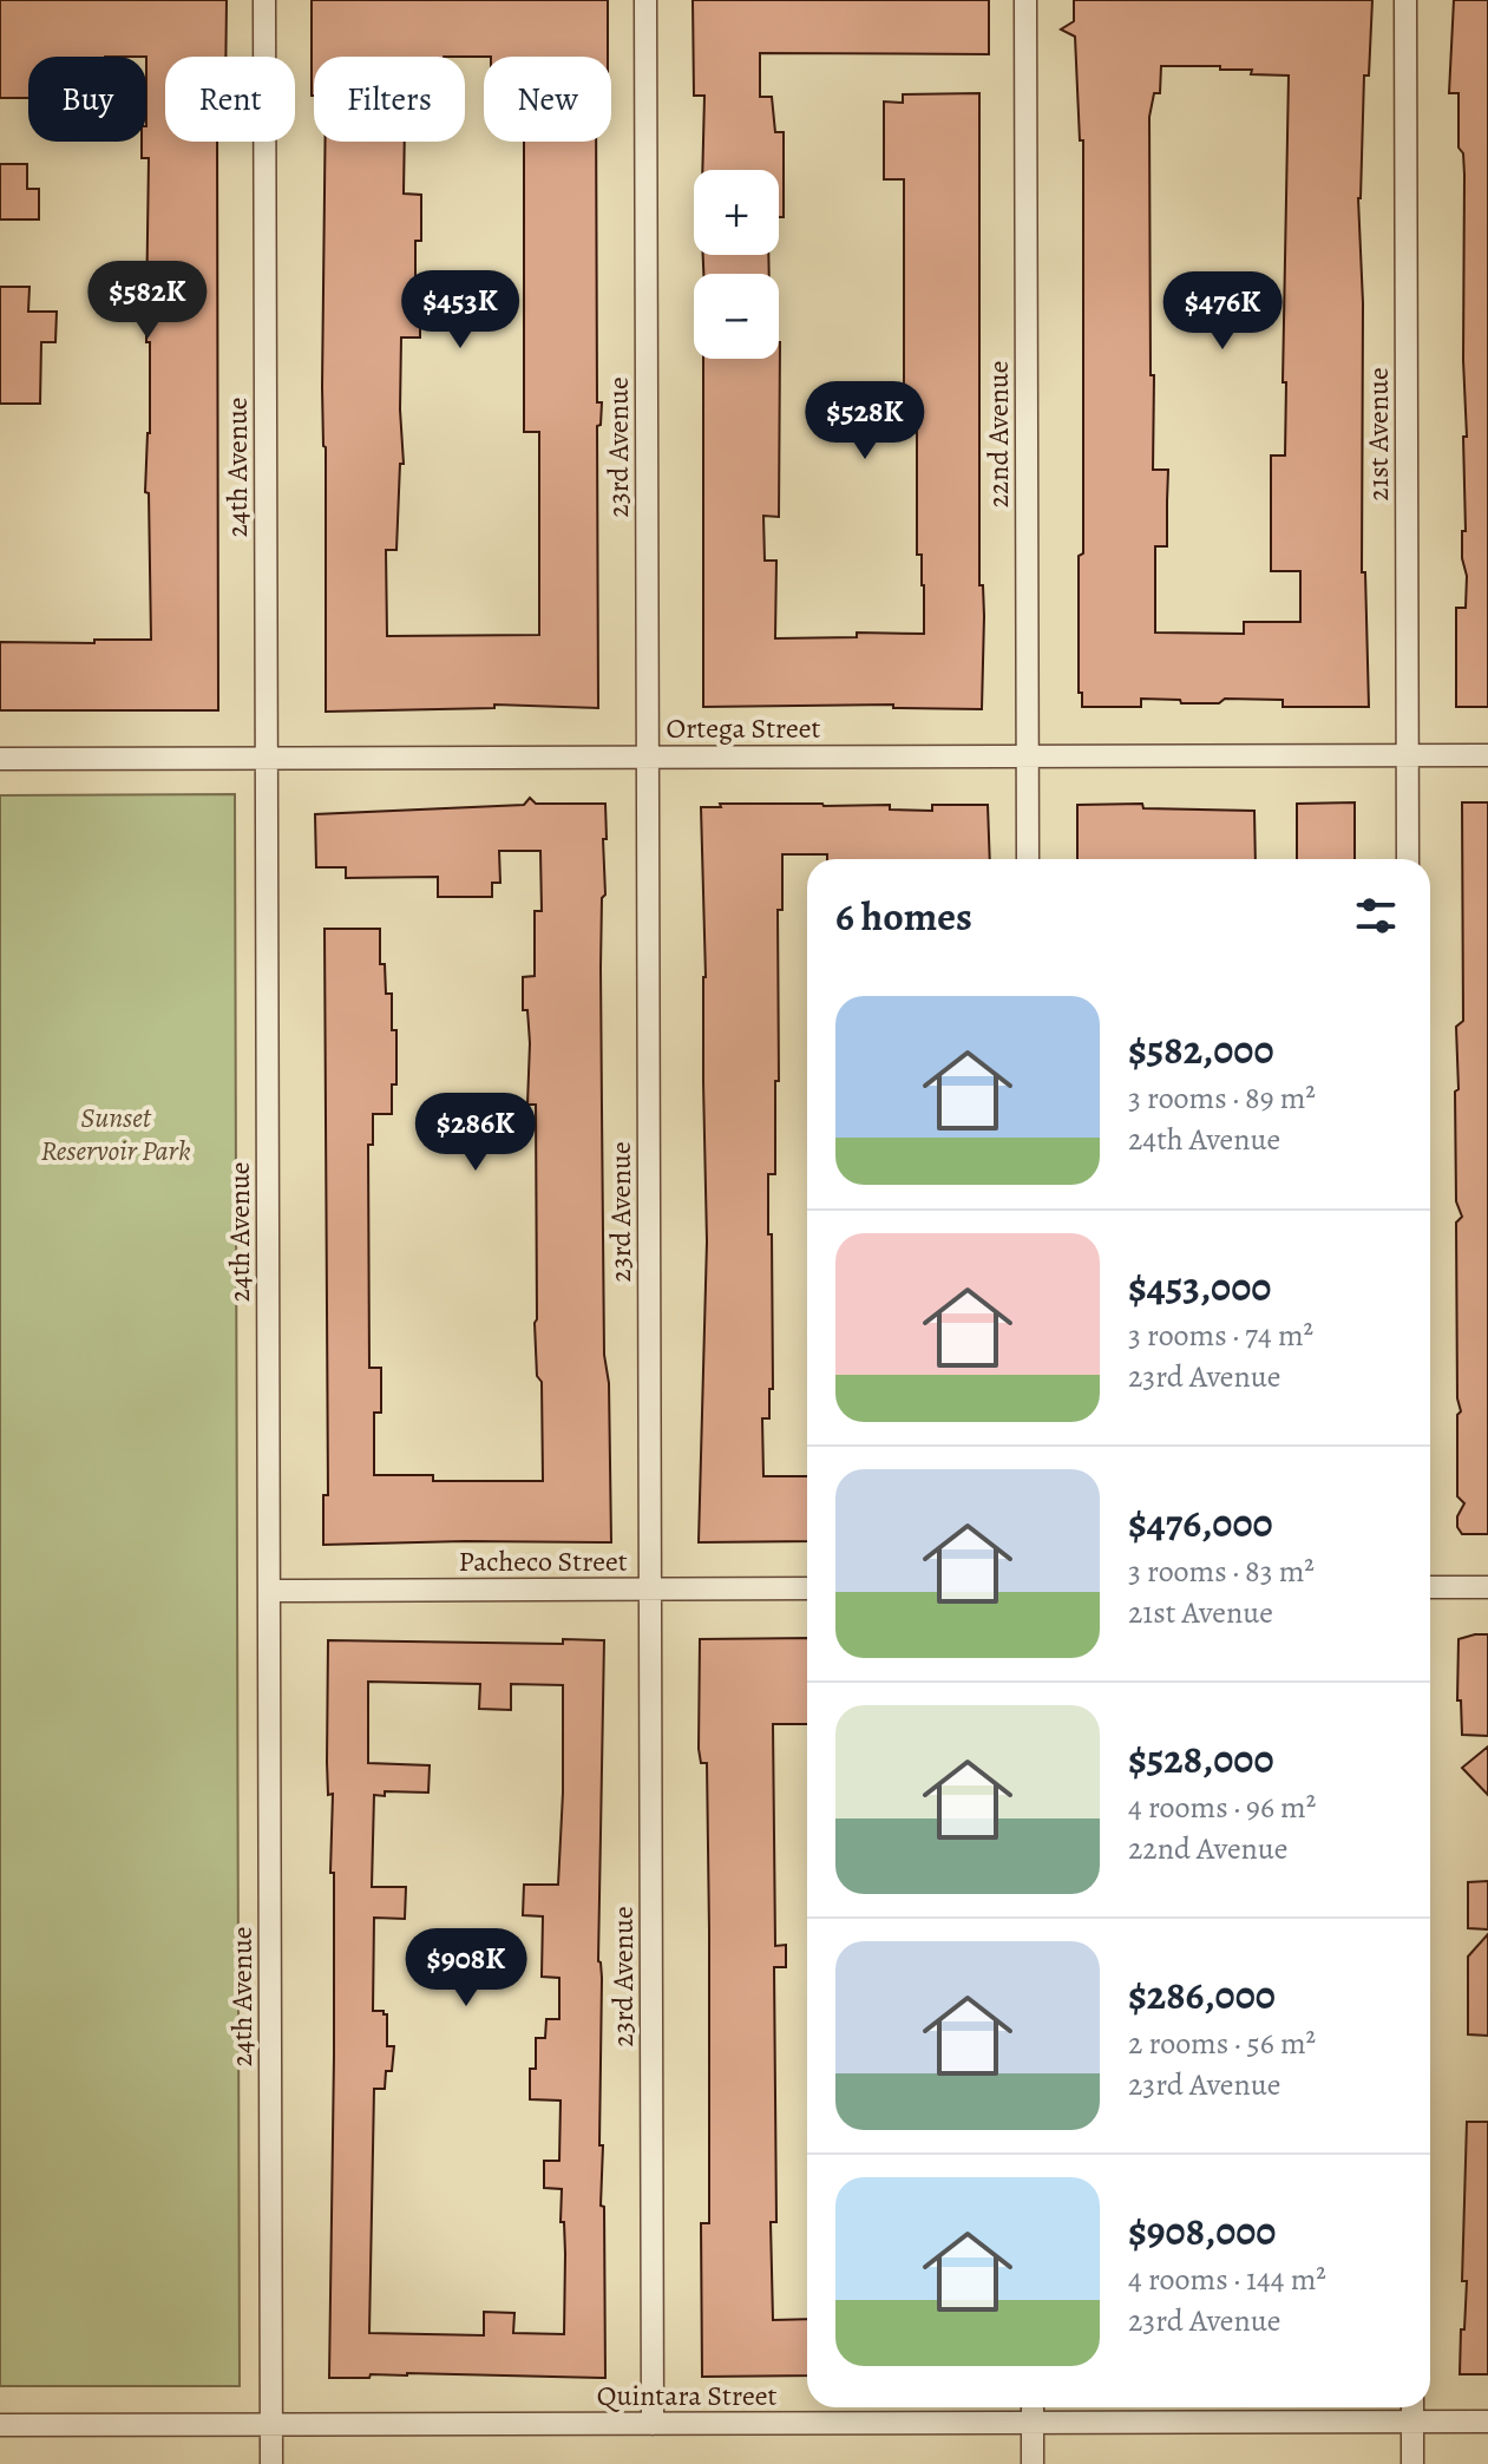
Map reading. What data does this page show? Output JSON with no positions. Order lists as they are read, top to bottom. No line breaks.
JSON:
{"streets":{"street":["22nd Avenue","21st Avenue","23rd Avenue","24th Avenue","Ortega Street","Pacheco Street","Quintara Street"]},"crossings":[["22nd Avenue","Ortega Street"],["21st Avenue","Ortega Street"],["23rd Avenue","Ortega Street"],["23rd Avenue","Pacheco Street"],["23rd Avenue","Quintara Street"],["24th Avenue","Ortega Street"],["24th Avenue","Pacheco Street"],["24th Avenue","Quintara Street"]],"parks":["Sunset Reservoir Park"],"page":{"chip":["Buy","Rent","Filters","New"],"map_buttons":["+","−"],"price":["$582K","$453K","$476K","$528K","$286K","$908K"],"heading":"6 homes","list":[{"name":"$582,000","note":"3 rooms · 89 m² · 24th Avenue"},{"name":"$453,000","note":"3 rooms · 74 m² · 23rd Avenue"},{"name":"$476,000","note":"3 rooms · 83 m² · 21st Avenue"},{"name":"$528,000","note":"4 rooms · 96 m² · 22nd Avenue"},{"name":"$286,000","note":"2 rooms · 56 m² · 23rd Avenue"},{"name":"$908,000","note":"4 rooms · 144 m² · 23rd Avenue"}]}}
